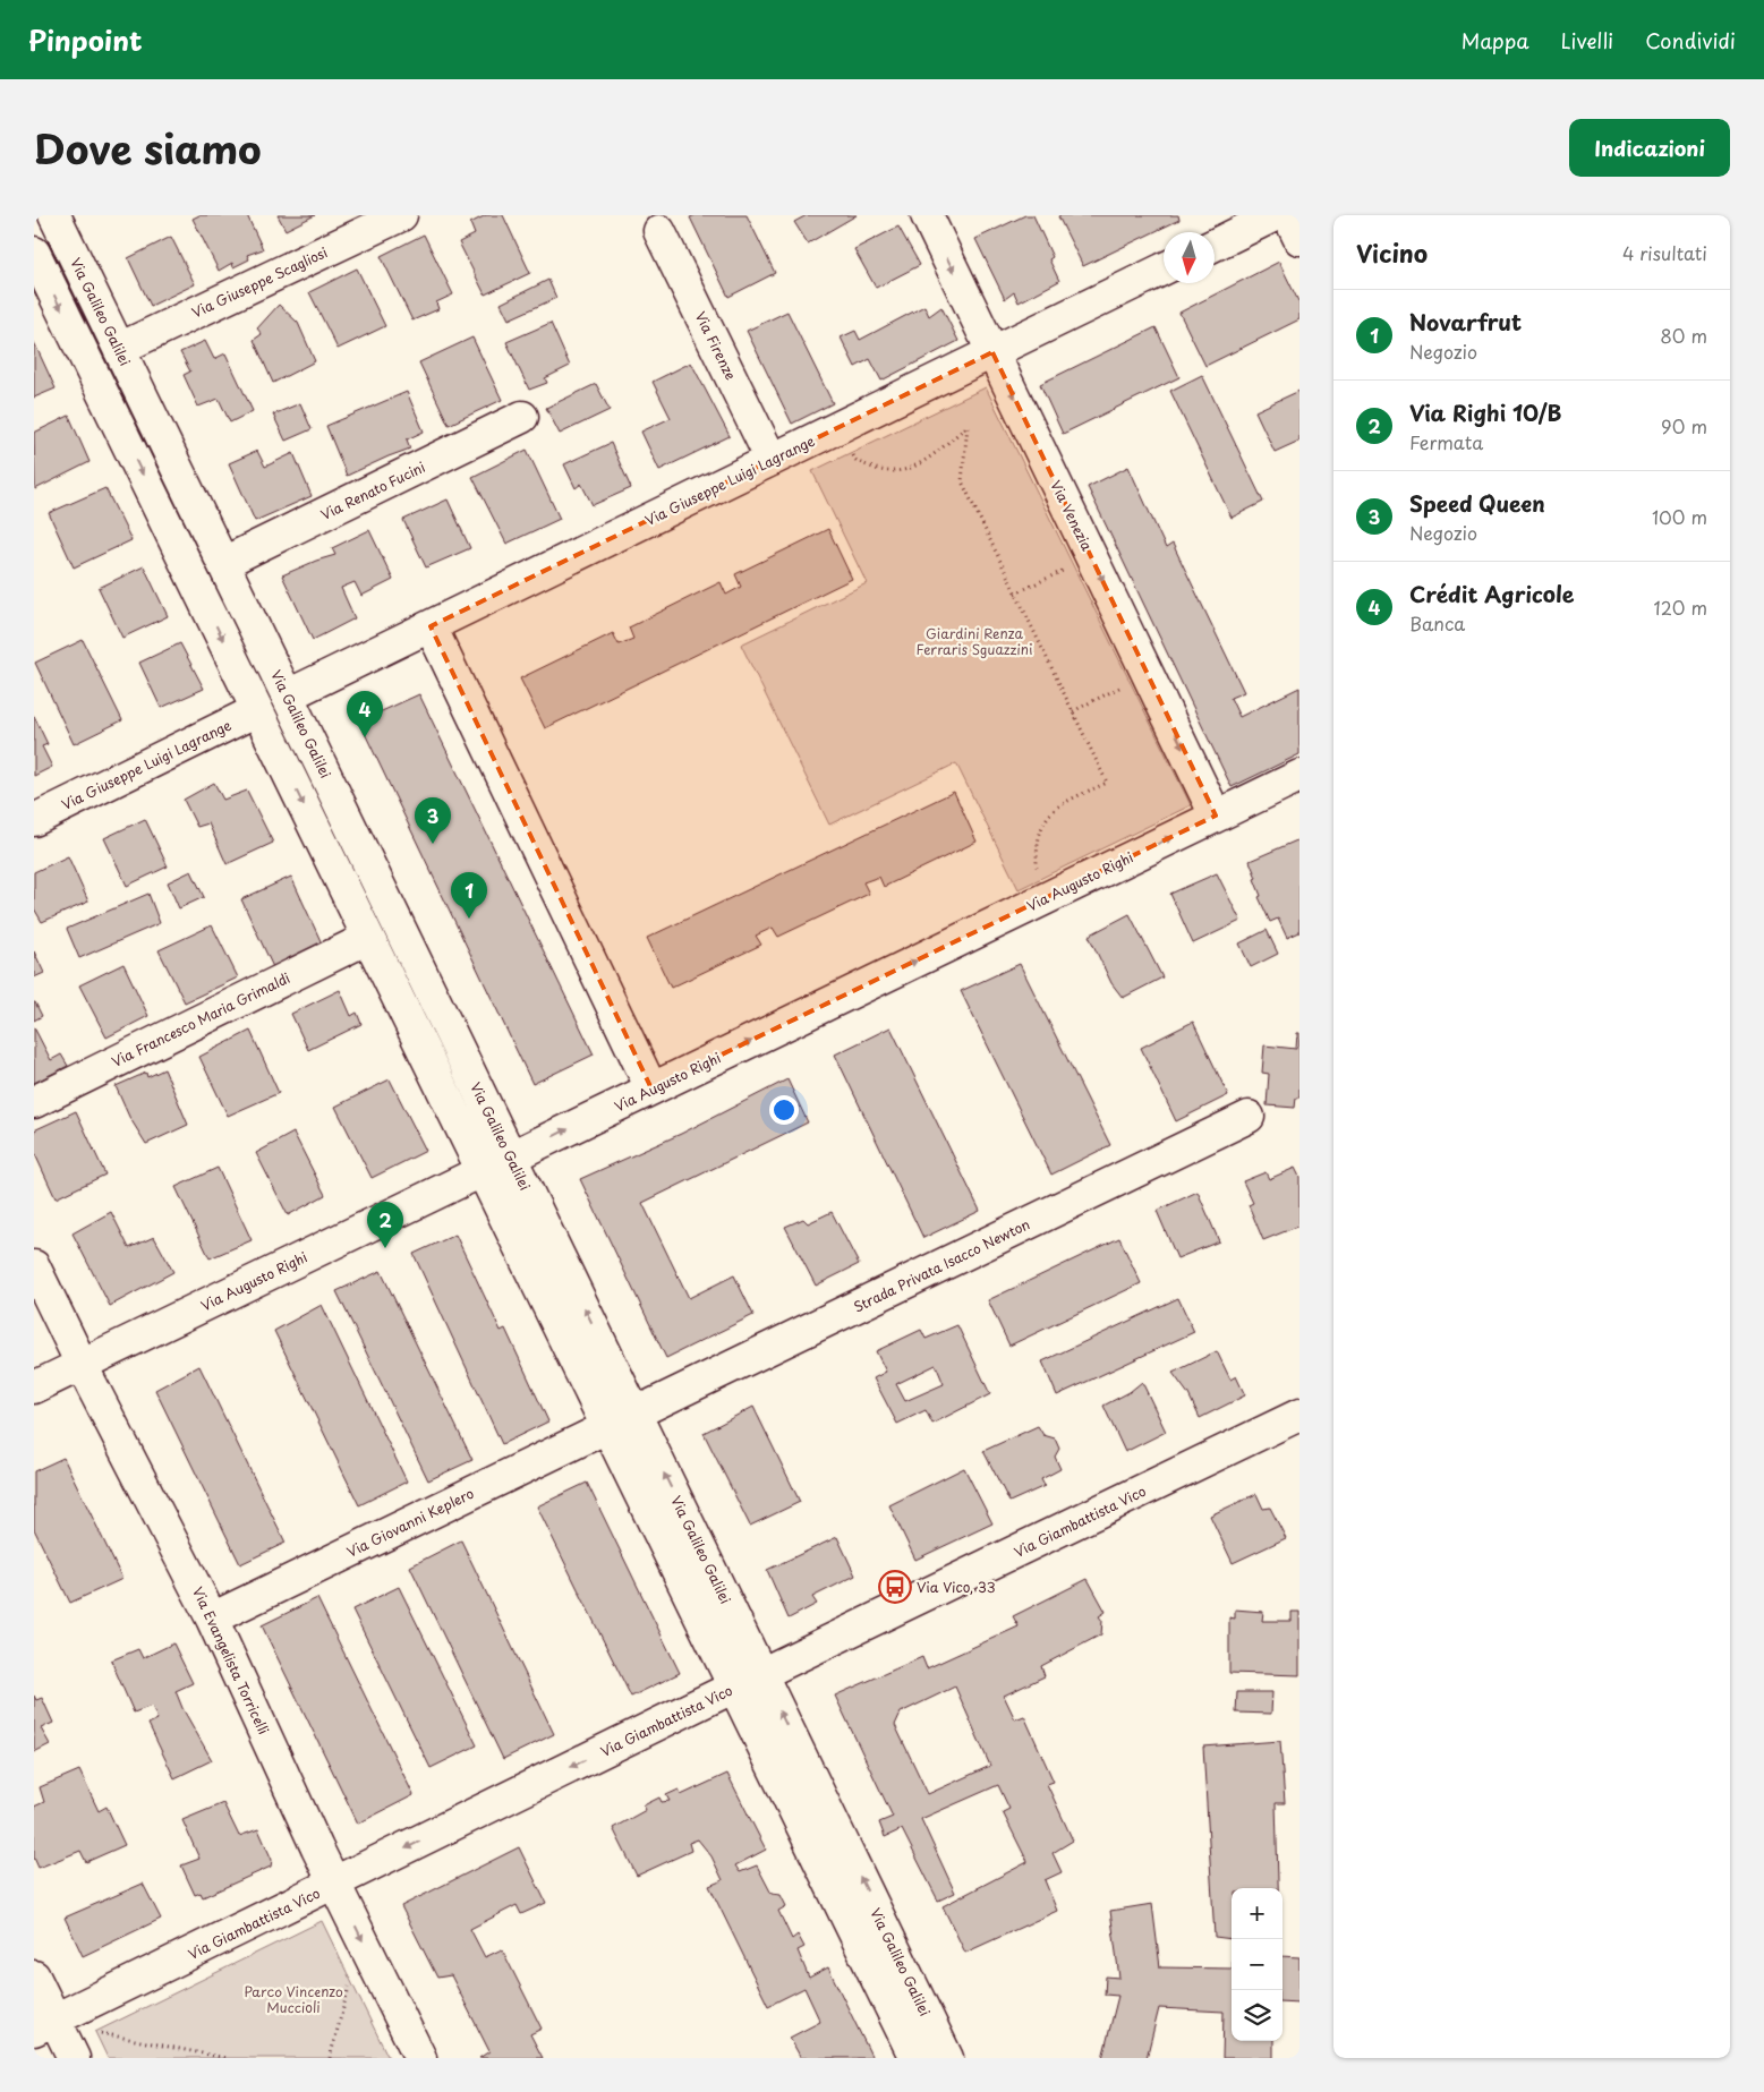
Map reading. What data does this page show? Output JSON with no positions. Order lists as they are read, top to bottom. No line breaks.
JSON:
{"streets":{"street":["Via Giuseppe Scagliosi","Via Galileo Galilei","Via Firenze","Via Giuseppe Luigi Lagrange","Via Renato Fucini","Via Venezia","Via Augusto Righi","Via Francesco Maria Grimaldi","Strada Privata Isacco Newton","Via Giambattista Vico","Via Giovanni Keplero","Via Evangelista Torricelli"]},"crossings":[["Via Giuseppe Scagliosi","Via Galileo Galilei"],["Via Galileo Galilei","Via Giuseppe Luigi Lagrange"],["Via Galileo Galilei","Via Renato Fucini"],["Via Galileo Galilei","Via Augusto Righi"],["Via Galileo Galilei","Via Francesco Maria Grimaldi"],["Via Galileo Galilei","Strada Privata Isacco Newton"],["Via Galileo Galilei","Via Giambattista Vico"],["Via Galileo Galilei","Via Giovanni Keplero"],["Via Firenze","Via Giuseppe Luigi Lagrange"],["Via Giuseppe Luigi Lagrange","Via Venezia"],["Via Venezia","Via Augusto Righi"],["Via Augusto Righi","Via Evangelista Torricelli"],["Via Giambattista Vico","Via Evangelista Torricelli"],["Via Giovanni Keplero","Via Evangelista Torricelli"]],"one_way":["Via Venezia","Via Augusto Righi"],"parks":["Giardini Renza Ferraris Sguazzini","Parco Vincenzo Muccioli"],"places":{"bus stop":["Via Vico, 33"]},"north":"bottom","page":{"header":"Pinpoint","nav":["Mappa","Livelli","Condividi"],"title":"Dove siamo","buttons":"Indicazioni","heading":["Vicino","4 risultati"],"list":[{"mark":"1","name":"Novarfrut","note":"Negozio","value":"80 m"},{"mark":"2","name":"Via Righi 10/B","note":"Fermata","value":"90 m"},{"mark":"3","name":"Speed Queen","note":"Negozio","value":"100 m"},{"mark":"4","name":"Crédit Agricole","note":"Banca","value":"120 m"}],"pins":["4","3","1","2"],"map_buttons":["+","−"]}}
